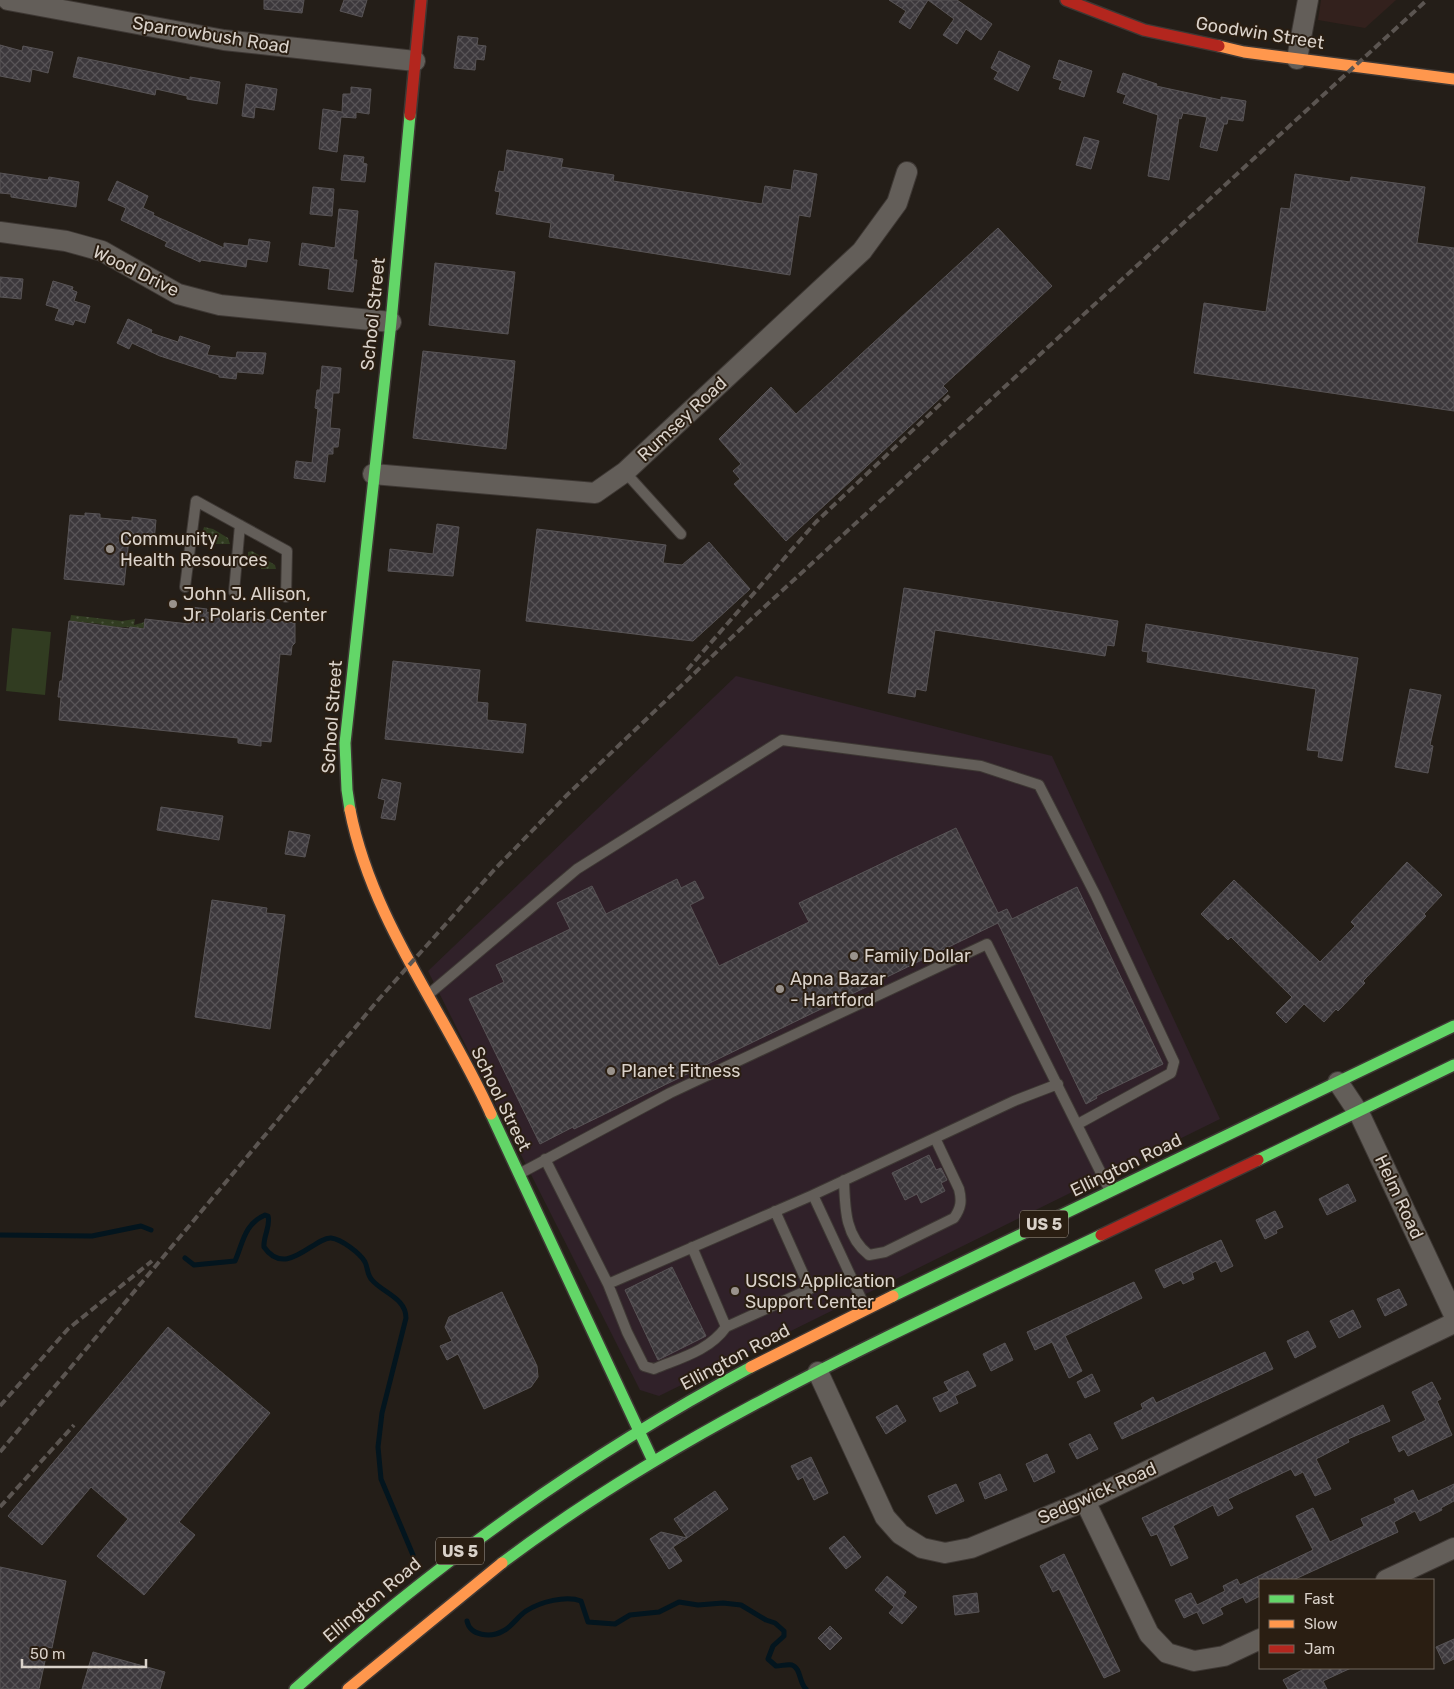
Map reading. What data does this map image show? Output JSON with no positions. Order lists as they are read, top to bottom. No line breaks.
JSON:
{"streets":{"main road":["Goodwin Street","School Street","Ellington Road","US 5"],"street":["Sparrowbush Road","Wood Drive","Rumsey Road","Helm Road","Sedgwick Road"]},"crossings":[["Sparrowbush Road","School Street"],["Wood Drive","School Street"],["School Street","Rumsey Road"],["School Street","Ellington Road"],["School Street","US 5"],["Ellington Road","Helm Road"],["Helm Road","US 5"],["US 5","Sedgwick Road"]],"places":["Community Health Resources","John J. Allison, Jr. Polaris Center","Family Dollar","Apna Bazar - Hartford","Planet Fitness","USCIS Application Support Center"],"legend":["Fast","Slow","Jam"],"scale_bar":"50 m"}
